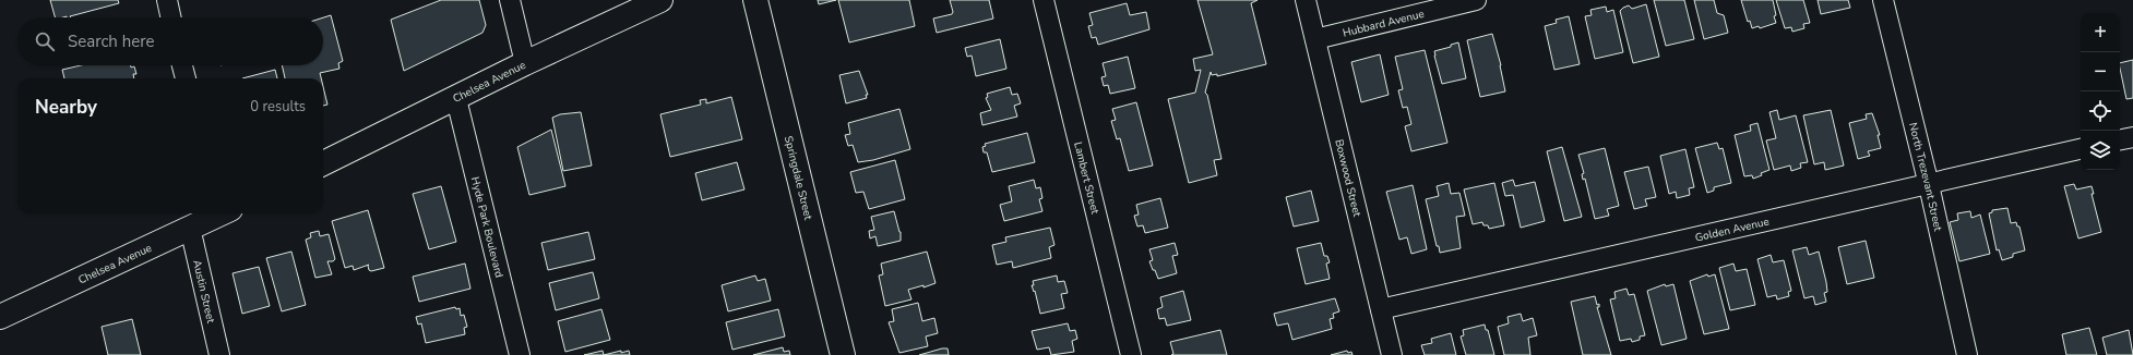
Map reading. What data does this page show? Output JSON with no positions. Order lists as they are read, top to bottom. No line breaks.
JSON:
{"streets":{"main road":["Chelsea Avenue","Springdale Street"],"street":["Hubbard Avenue","Lambert Street","Boxwood Street","North Trezevant Street","Hyde Park Boulevard","Golden Avenue","Austin Street"]},"crossings":[["Hubbard Avenue","Boxwood Street"],["Chelsea Avenue","Hyde Park Boulevard"],["Chelsea Avenue","Austin Street"],["Boxwood Street","Golden Avenue"],["North Trezevant Street","Golden Avenue"]],"page":{"map_buttons":["+","−"],"search":"Search here","heading":["Nearby","0 results"]}}
